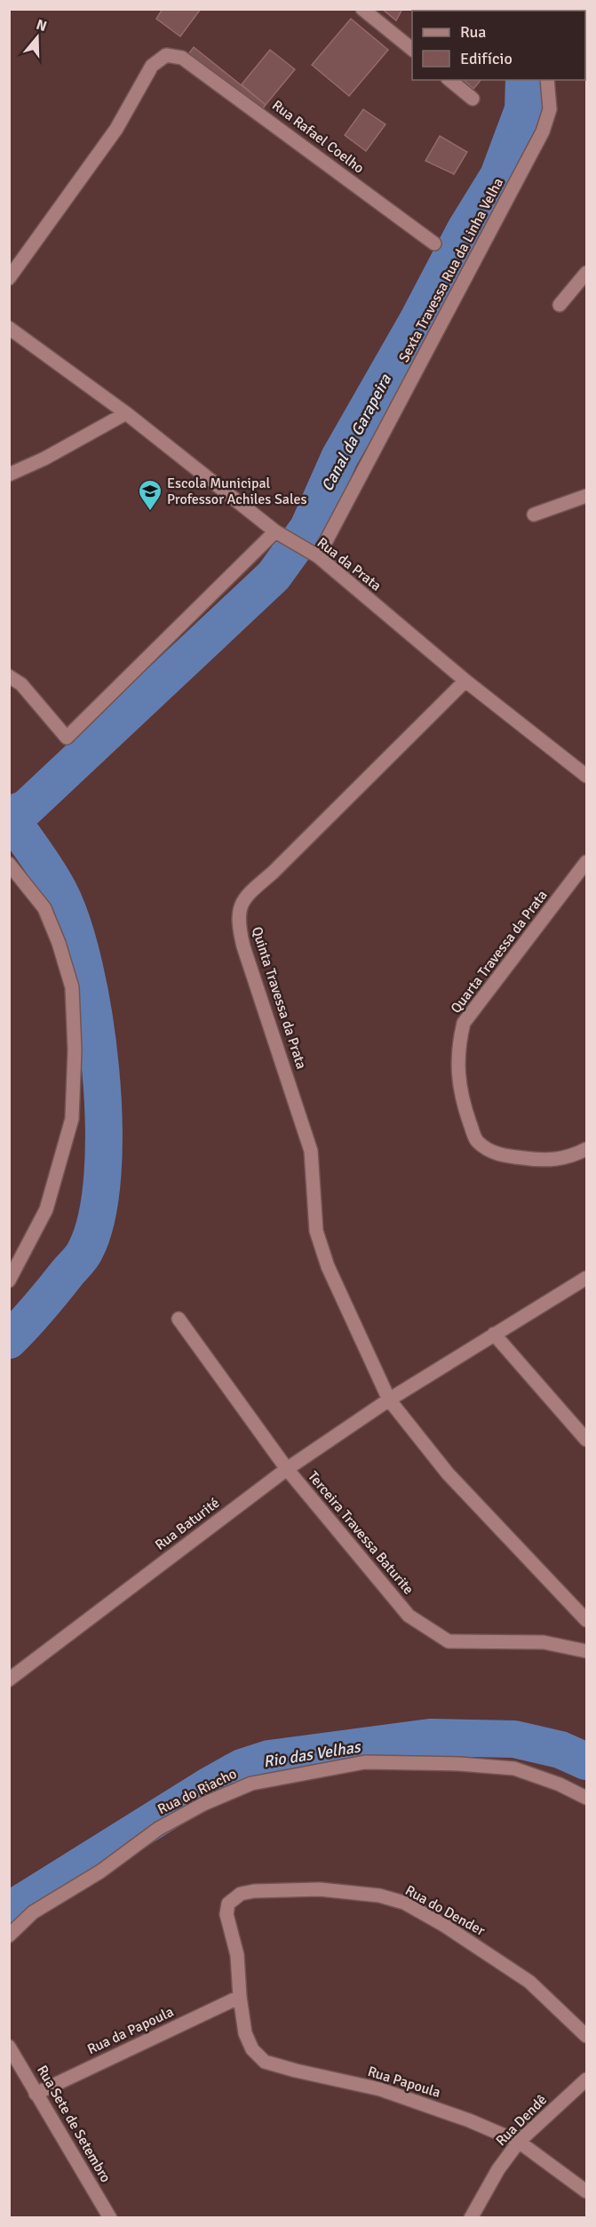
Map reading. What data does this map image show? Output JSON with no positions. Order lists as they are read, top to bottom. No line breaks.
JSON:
{"streets":{"street":["Rua Rafael Coelho","Sexta Travessa Rua da Linha Velha","Rua da Prata","Quarta Travessa da Prata","Quinta Travessa da Prata","Rua Baturité","Terceira Travessa Baturite","Rua do Riacho","Rua do Dender","Rua da Papoula","Rua Papoula","Rua Dendê","Rua Sete de Setembro"]},"crossings":[["Sexta Travessa Rua da Linha Velha","Rua da Prata"],["Rua da Prata","Quinta Travessa da Prata"],["Quinta Travessa da Prata","Rua Baturité"],["Rua Baturité","Terceira Travessa Baturite"],["Rua do Dender","Rua da Papoula"],["Rua do Dender","Rua Papoula"],["Rua da Papoula","Rua Papoula"],["Rua da Papoula","Rua Sete de Setembro"],["Rua Papoula","Rua Dendê"]],"water":["Canal da Garapeira","Rio das Velhas"],"places":{"school or university":["Escola Municipal Professor Achiles Sales"]},"legend":["Rua","Edifício"],"north":"top"}
